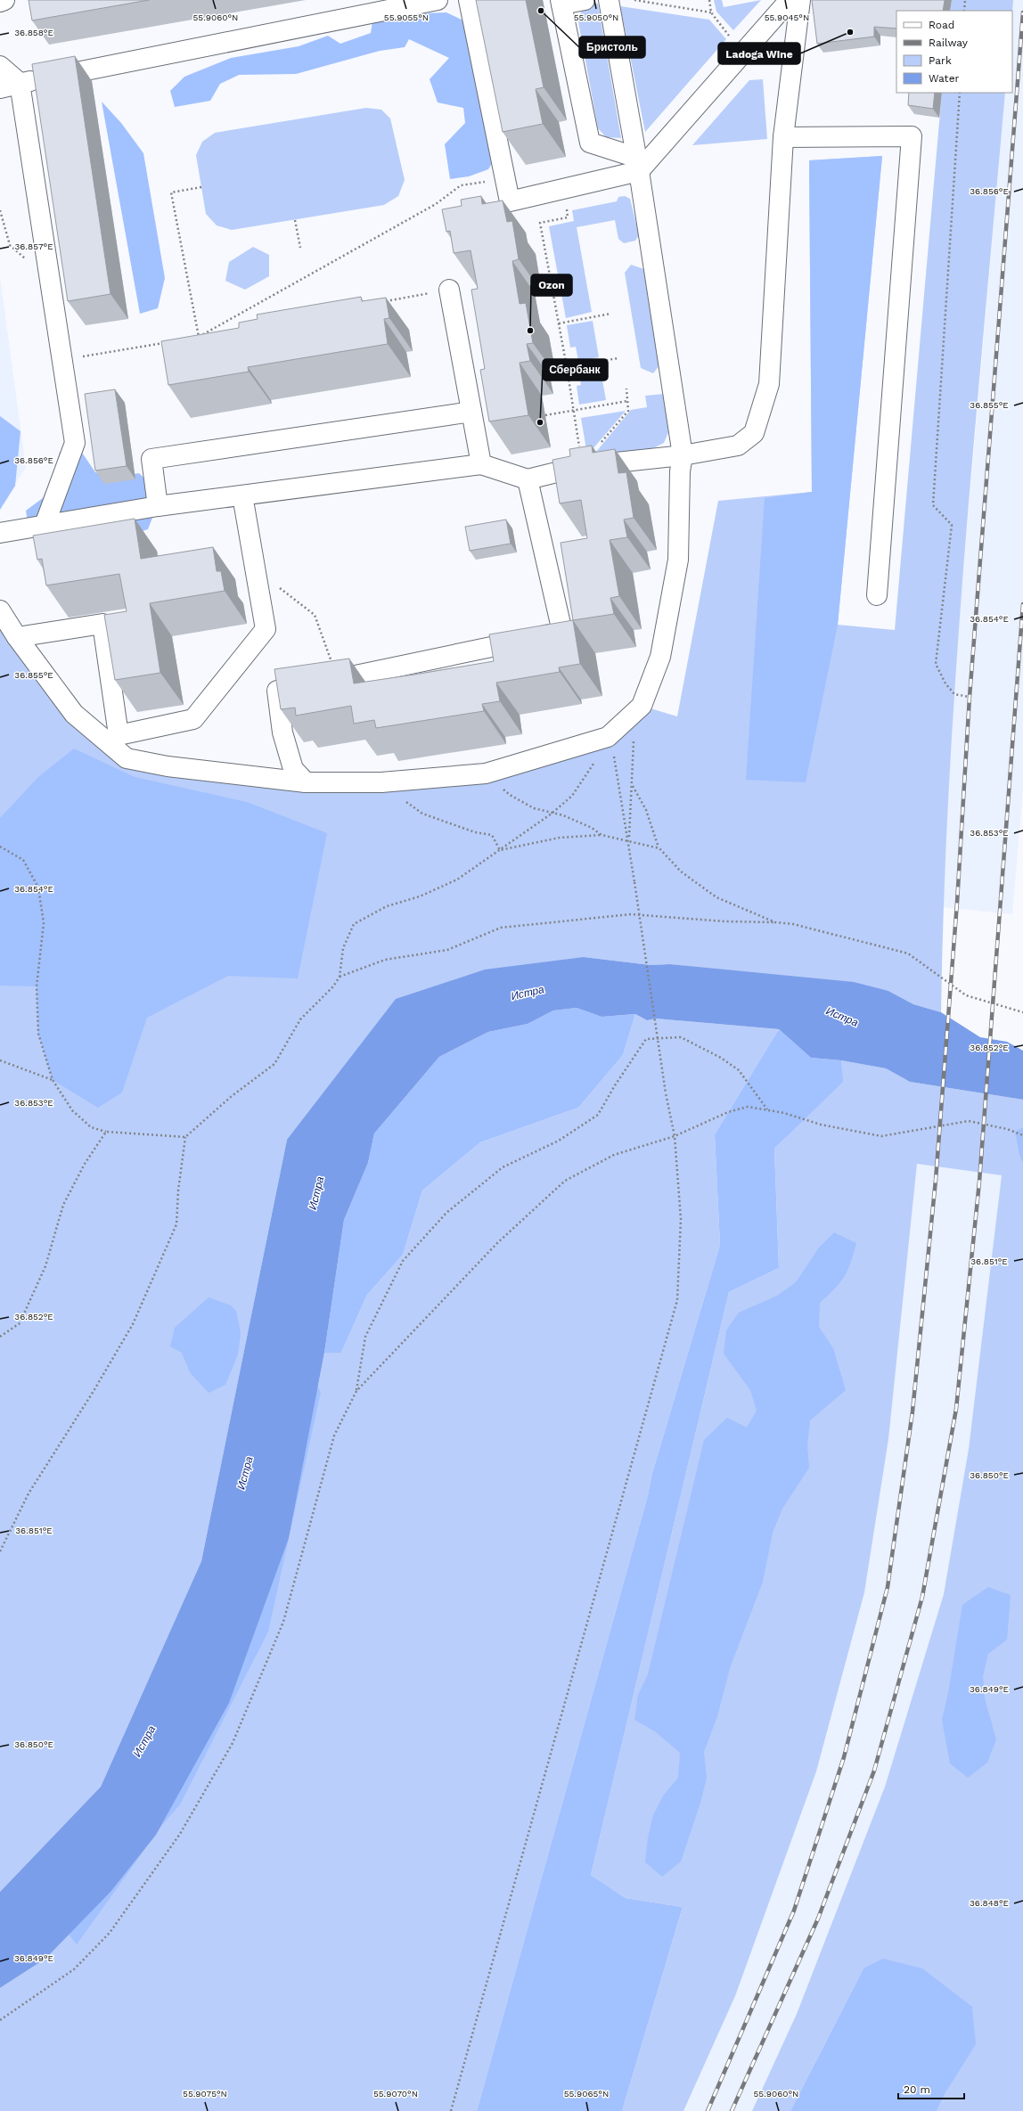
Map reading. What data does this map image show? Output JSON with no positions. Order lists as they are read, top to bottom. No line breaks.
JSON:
{"water":["Истра"],"places":["Бристоль","Ladoga Wine","Ozon","Сбербанк"],"legend":["Road","Railway","Park","Water"],"scale_bar":"20 m","coordinates":["55.9060°N","55.9055°N","55.9050°N","55.9045°N","36.858°E","36.856°E","36.857°E","36.855°E","36.854°E","36.853°E","36.852°E","36.851°E","36.850°E","36.849°E","36.848°E","55.9075°N","55.9070°N","55.9065°N"]}
